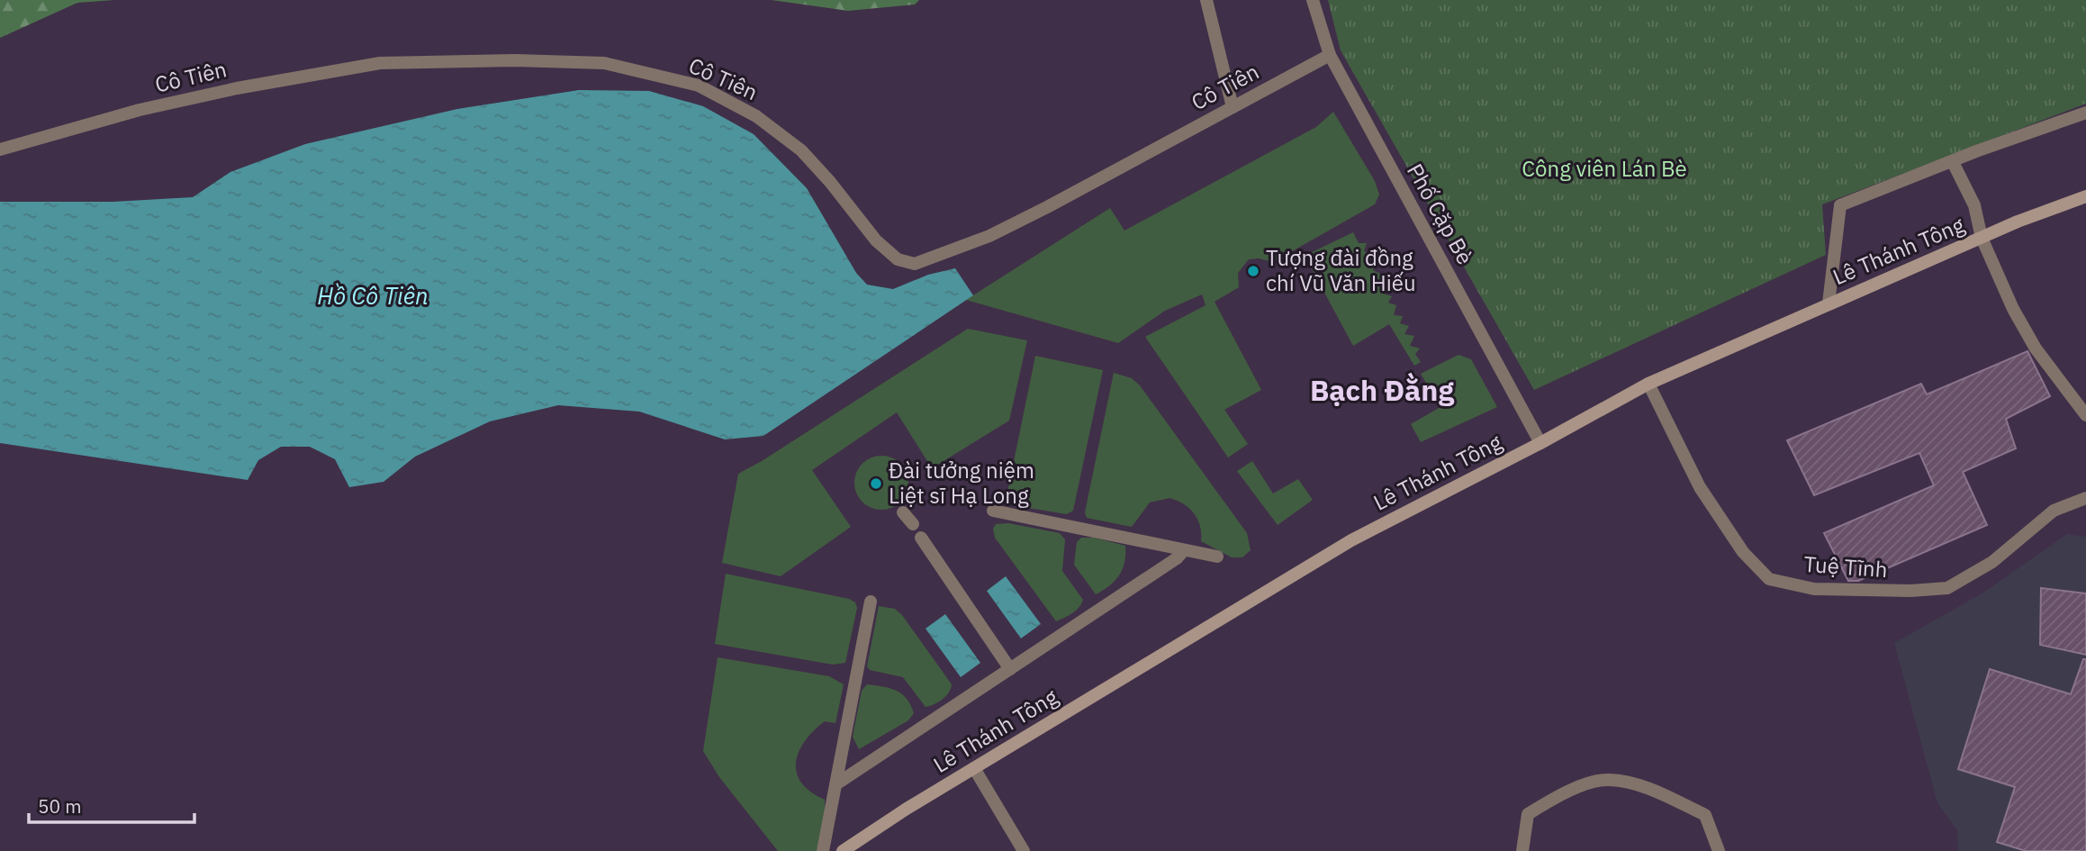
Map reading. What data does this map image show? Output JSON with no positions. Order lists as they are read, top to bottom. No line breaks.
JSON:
{"streets":{"main road":["Lê Thánh Tông"],"street":["Cô Tiên","Phố Cặp Bè","Tuệ Tĩnh"]},"crossings":[["Cô Tiên","Phố Cặp Bè"],["Phố Cặp Bè","Lê Thánh Tông"],["Lê Thánh Tông","Tuệ Tĩnh"]],"districts":["Bạch Đằng"],"water":["Hồ Cô Tiên"],"parks":["Công viên Lán Bè"],"places":["Tượng đài đồng chí Vũ Văn Hiếu","Đài tưởng niệm Liệt sĩ Hạ Long"],"scale_bar":"50 m"}
